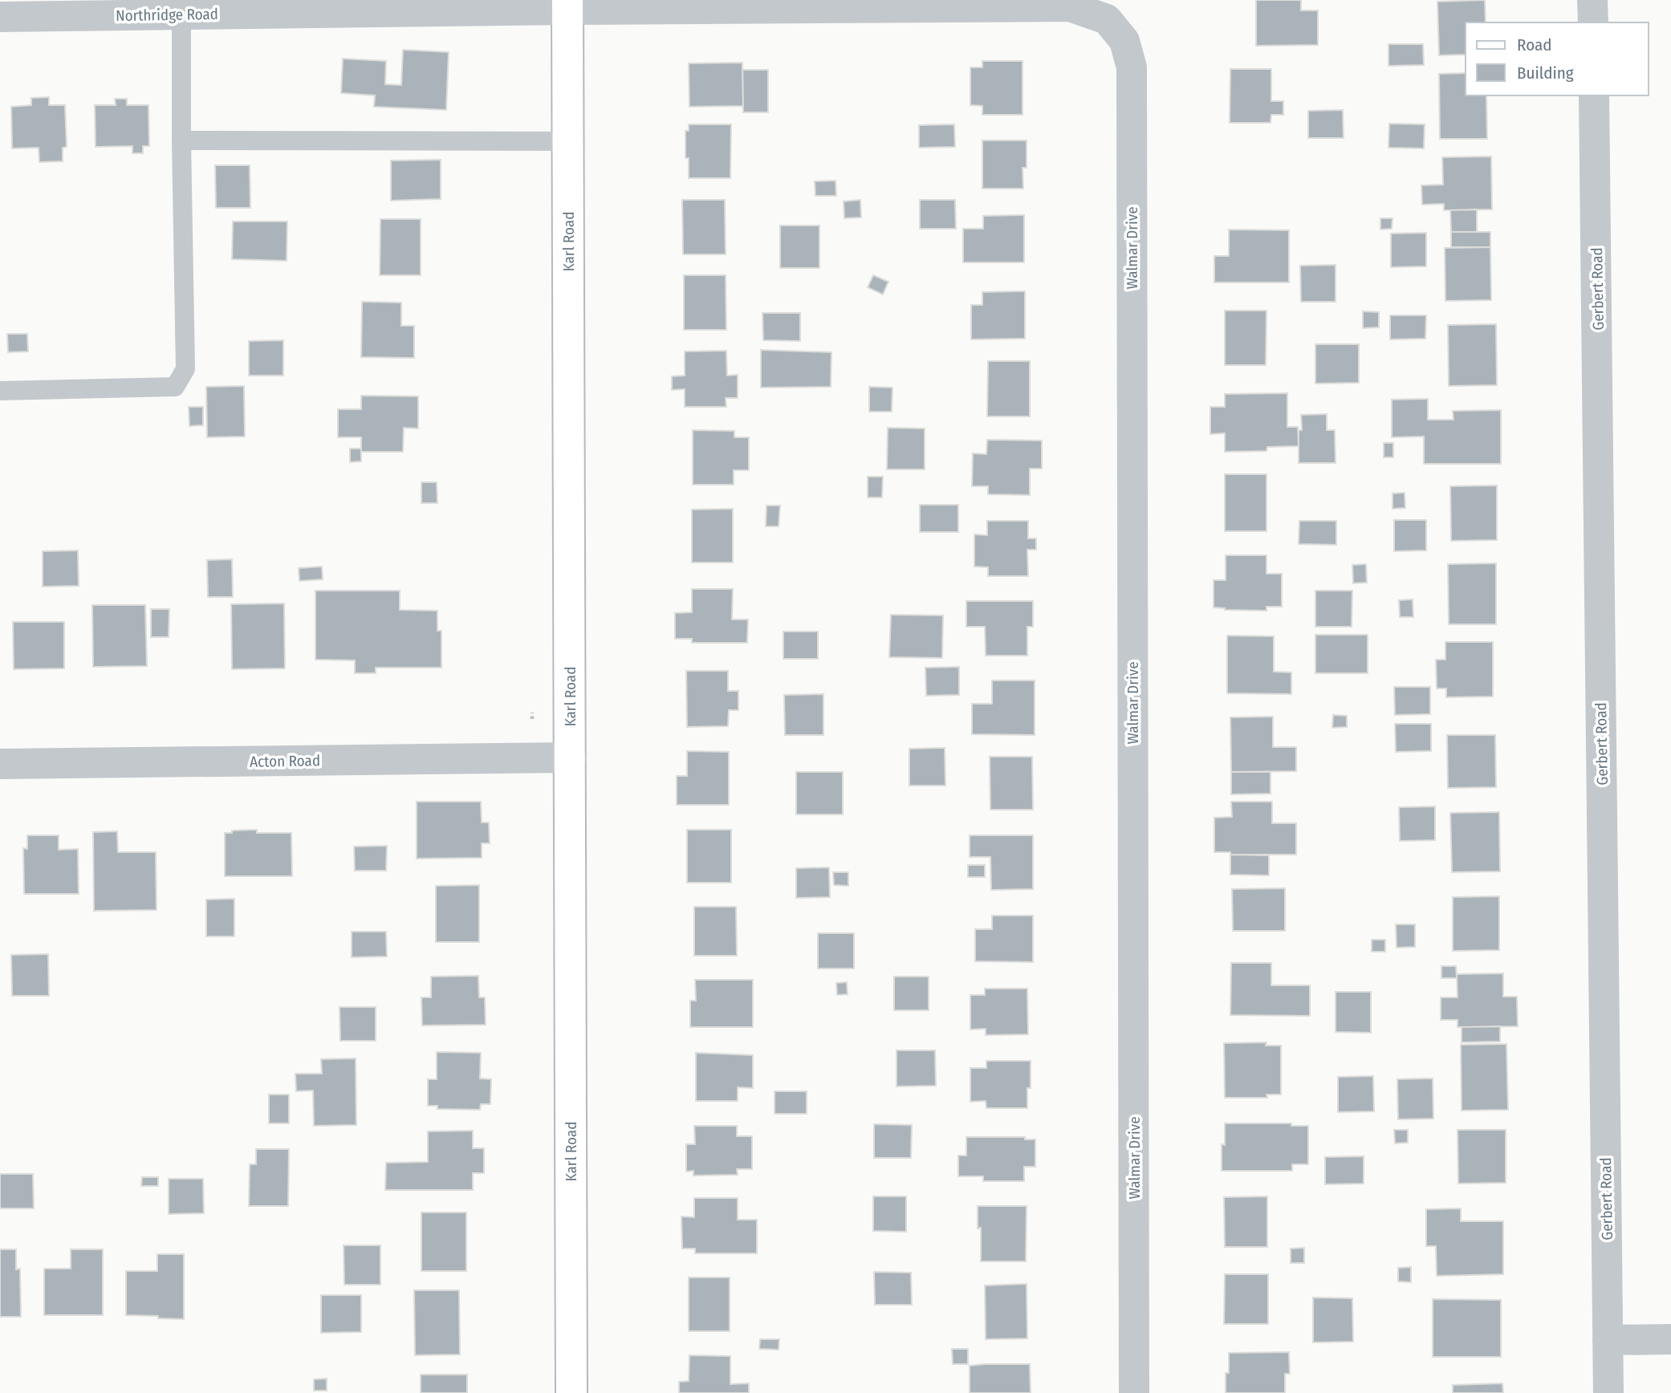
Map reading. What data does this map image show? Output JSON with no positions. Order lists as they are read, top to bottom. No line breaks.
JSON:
{"streets":{"main road":["Karl Road"],"street":["Northridge Road","Walmar Drive","Gerbert Road","Acton Road"]},"crossings":[["Northridge Road","Karl Road"],["Northridge Road","Walmar Drive"],["Karl Road","Acton Road"]],"legend":["Road","Building"]}
